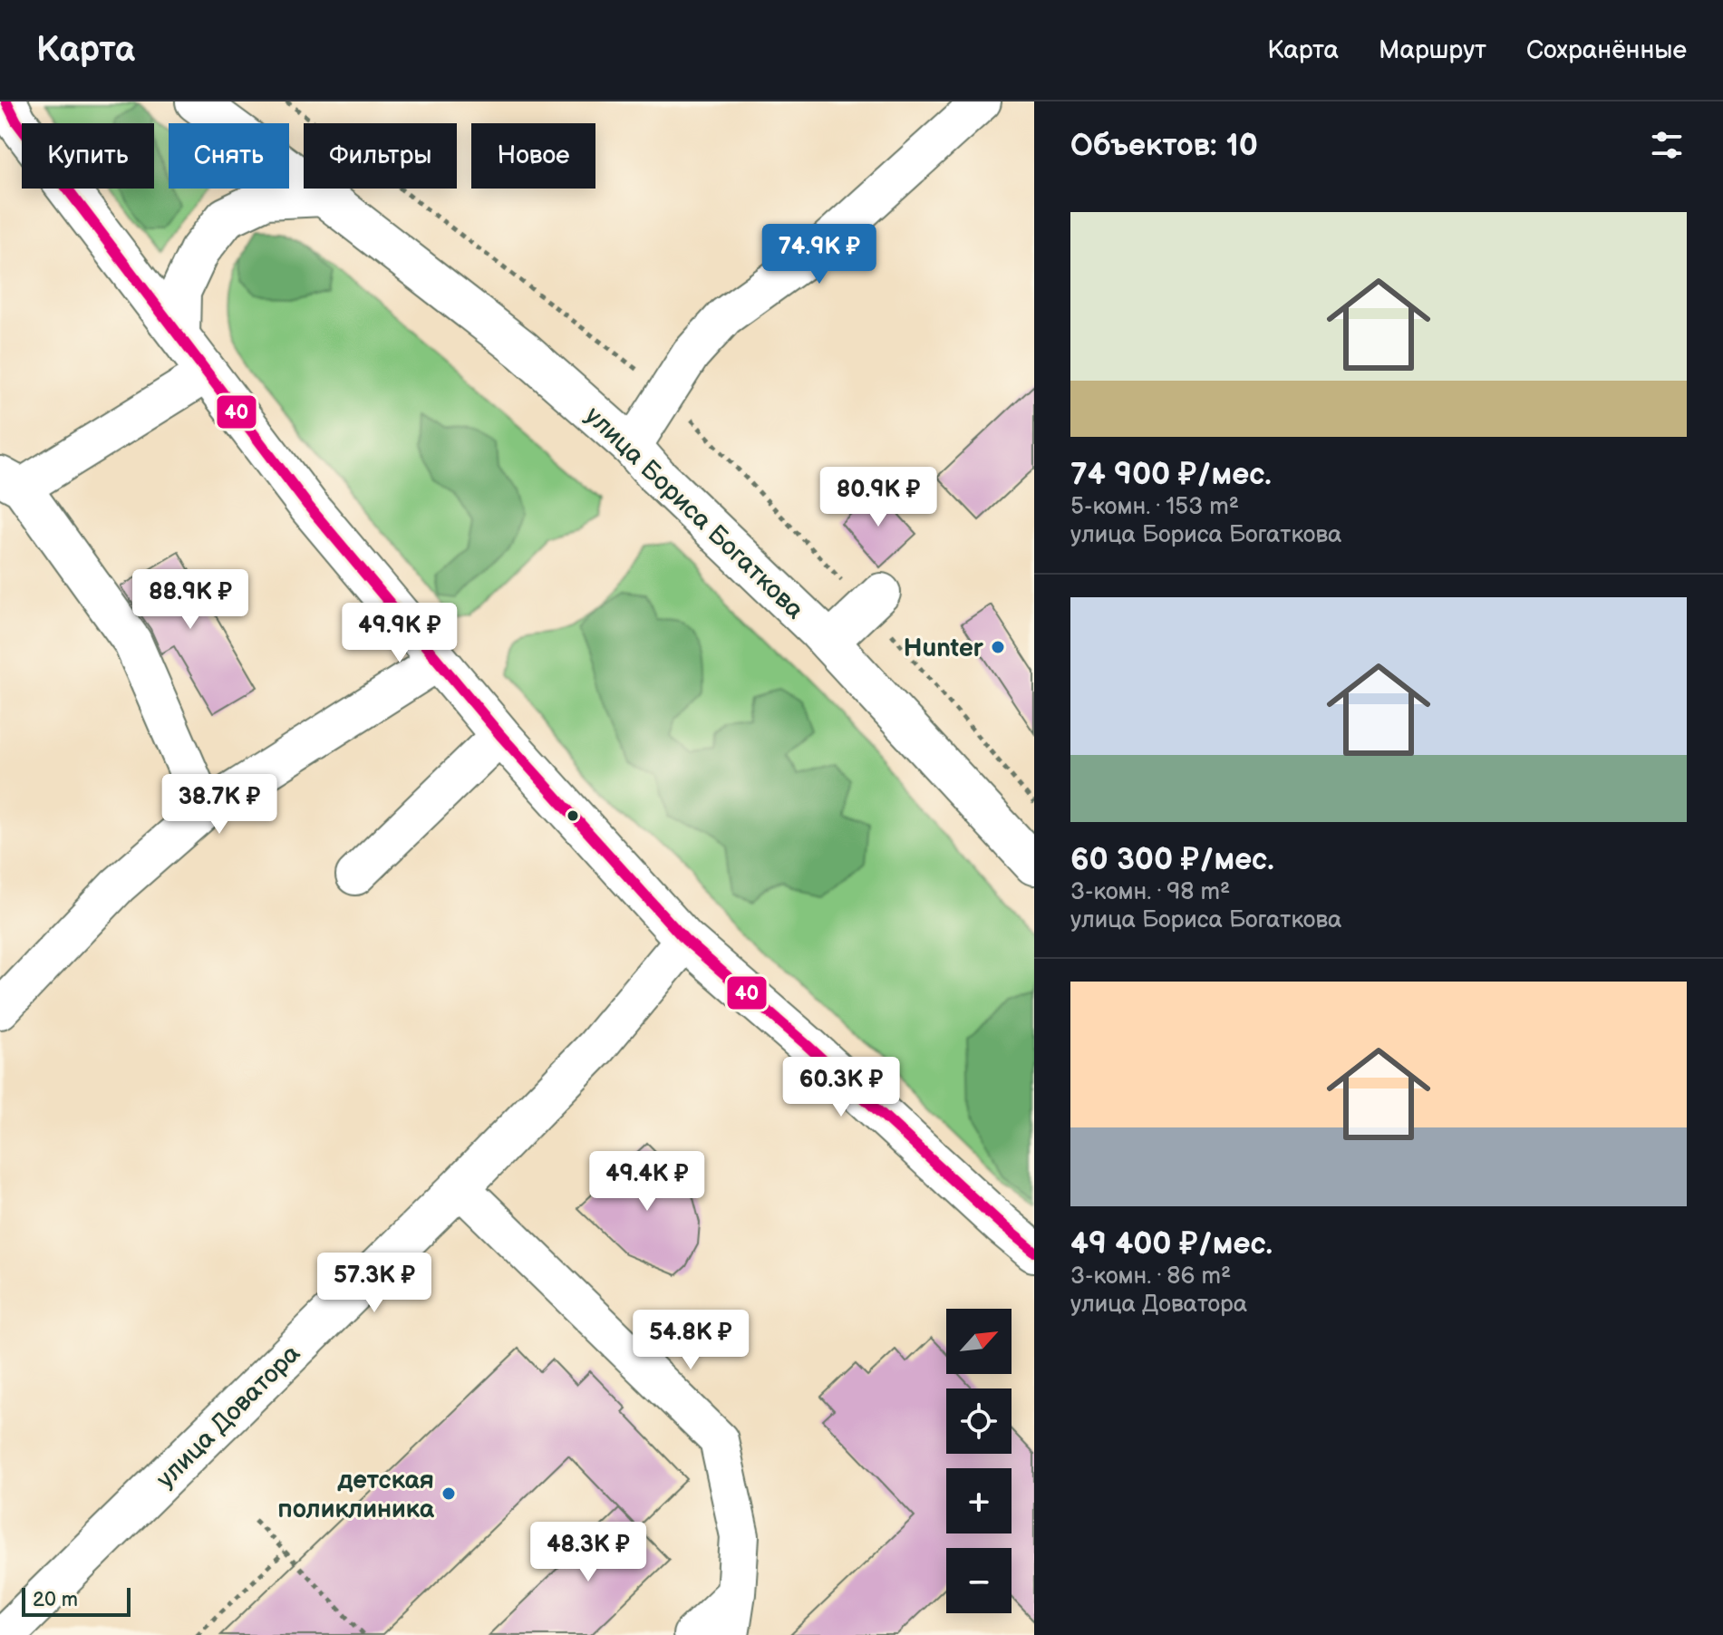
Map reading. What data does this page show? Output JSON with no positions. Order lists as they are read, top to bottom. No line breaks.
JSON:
{"streets":{"main road":["улица Бориса Богаткова","улица Доватора"]},"places":["Hunter","детская поликлиника"],"lines":["transit line 40"],"scale_bar":"20 m","north":"top right","page":{"header":"Карта","nav":["Карта","Маршрут","Сохранённые"],"heading":"Объектов: 10","chip":["Купить","Снять","Фильтры","Новое"],"list":[{"name":"74 900 ₽/мес.","note":"5-комн. · 153 m² · улица Бориса Богаткова"},{"name":"60 300 ₽/мес.","note":"3-комн. · 98 m² · улица Бориса Богаткова"},{"name":"49 400 ₽/мес.","note":"3-комн. · 86 m² · улица Доватора"}],"price":["74.9K ₽","80.9K ₽","88.9K ₽","49.9K ₽","38.7K ₽","60.3K ₽","49.4K ₽","57.3K ₽","54.8K ₽","48.3K ₽"],"map_buttons":["+","−"],"scale":"20 m"}}
